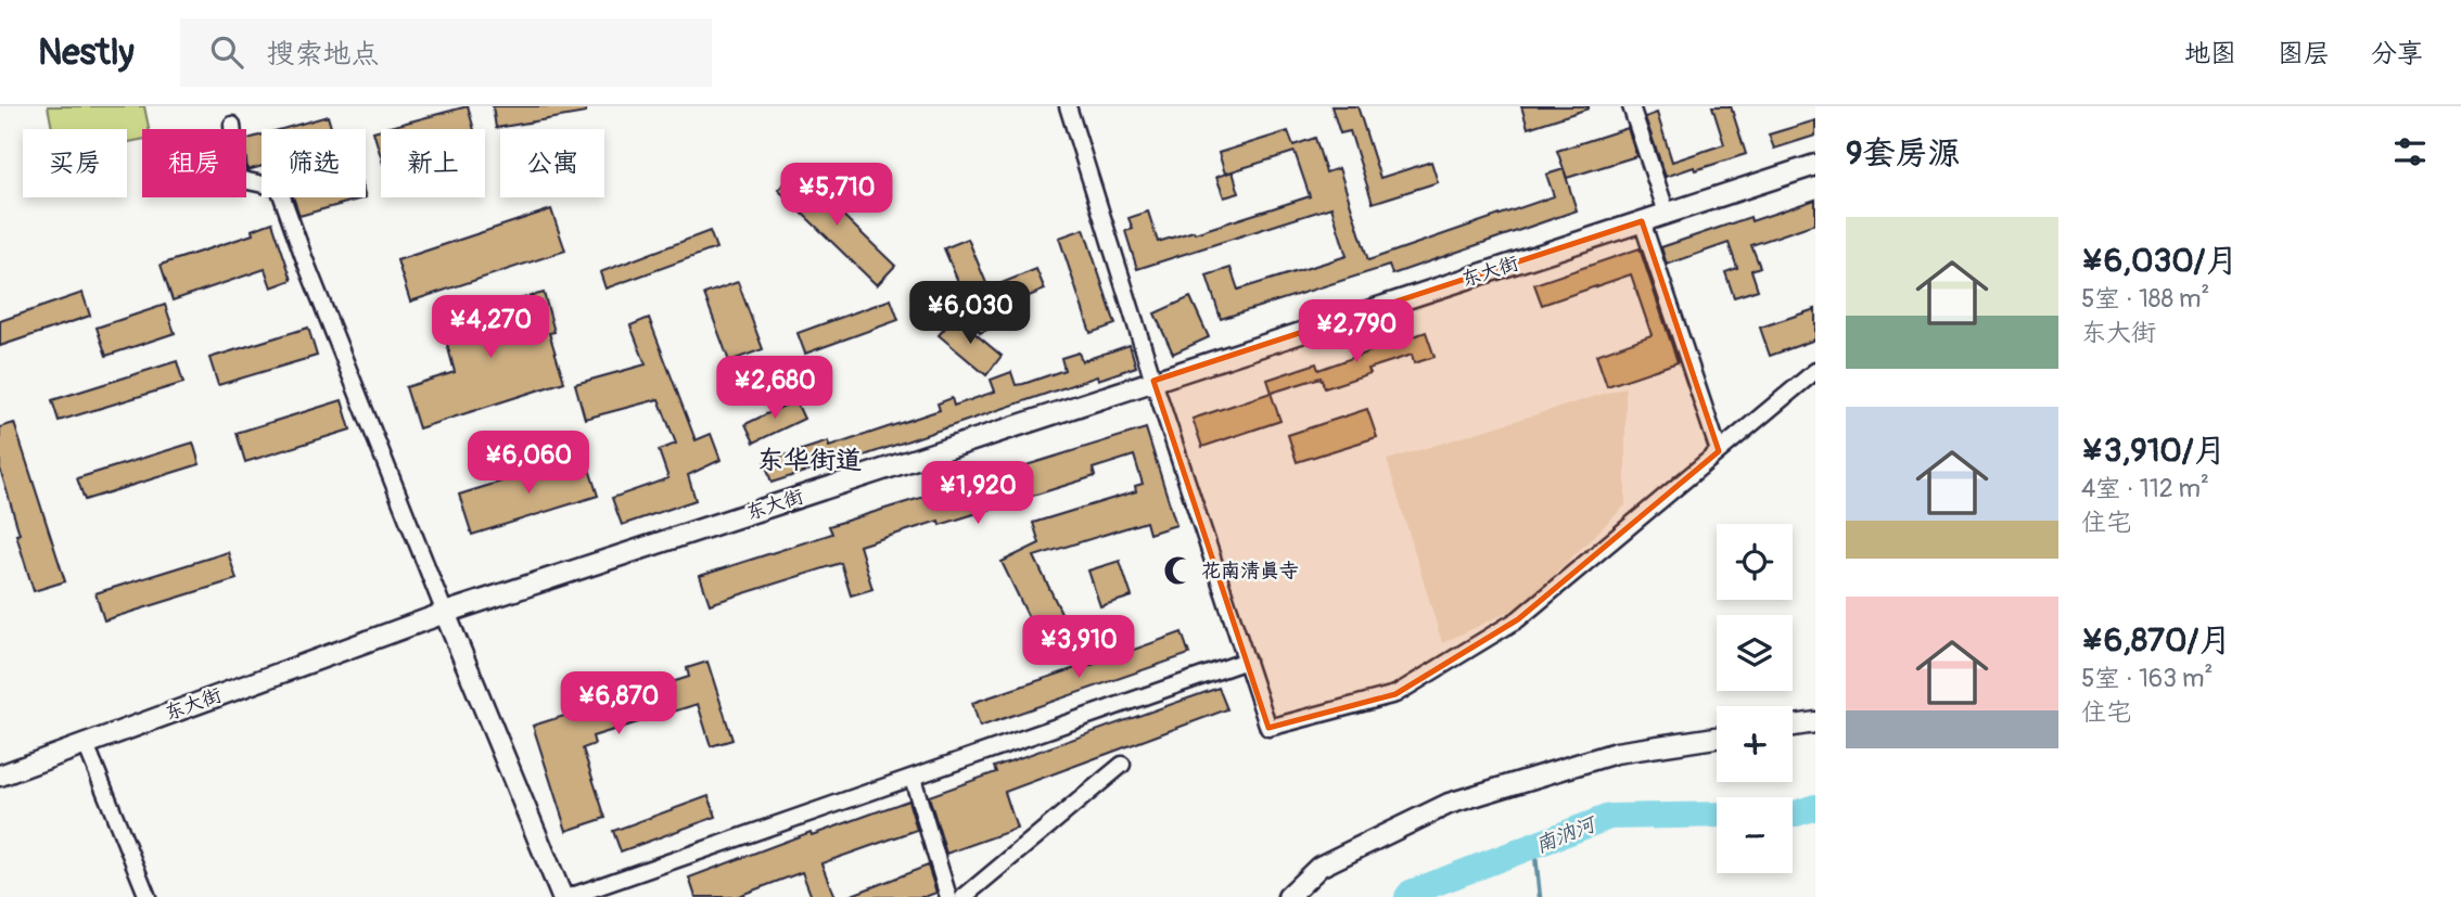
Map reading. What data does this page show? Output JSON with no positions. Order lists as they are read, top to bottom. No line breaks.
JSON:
{"streets":{"street":["东大街"]},"districts":["东华街道"],"water":["南汭河"],"places":{"mosque":["花南清真寺"]},"page":{"header":"Nestly","search":"搜索地点","nav":["地图","图层","分享"],"heading":"9套房源","chip":["买房","租房","筛选","新上","公寓"],"price":["¥5,710","¥6,030","¥4,270","¥2,790","¥2,680","¥6,060","¥1,920","¥3,910","¥6,870"],"list":[{"name":"¥6,030/月","note":"5室 · 188 m² · 东大街"},{"name":"¥3,910/月","note":"4室 · 112 m² · 住宅"},{"name":"¥6,870/月","note":"5室 · 163 m² · 住宅"}],"map_buttons":["+","−"]}}
